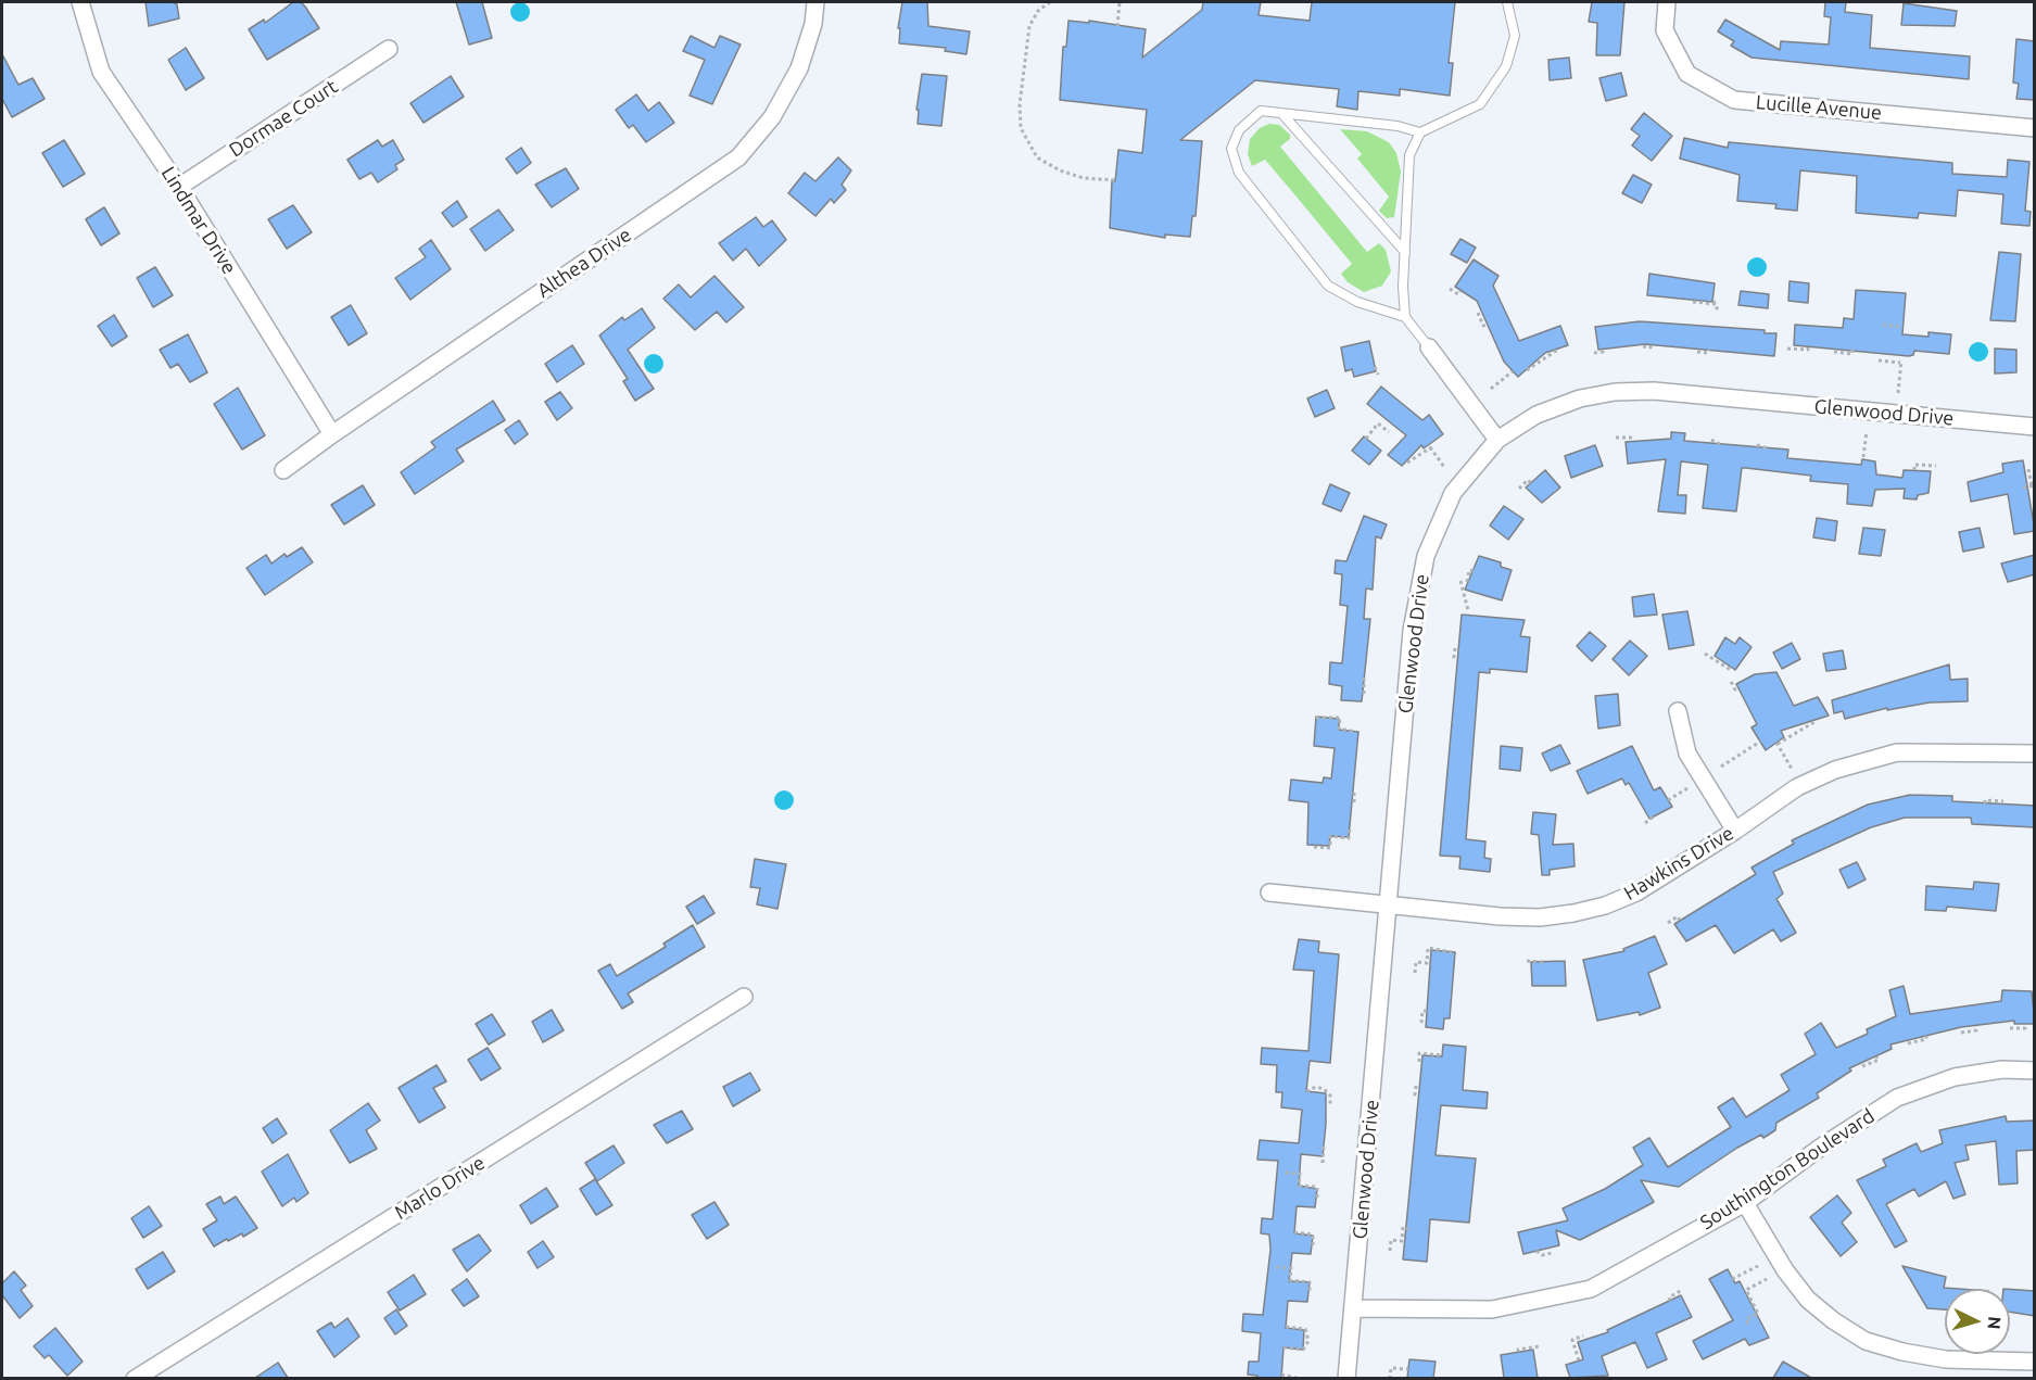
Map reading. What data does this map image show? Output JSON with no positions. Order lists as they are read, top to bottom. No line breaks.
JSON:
{"streets":{"street":["Lucille Avenue","Dormae Court","Lindmar Drive","Althea Drive","Glenwood Drive","Hawkins Drive","Southington Boulevard","Marlo Drive"]},"crossings":[["Dormae Court","Lindmar Drive"],["Lindmar Drive","Althea Drive"],["Glenwood Drive","Hawkins Drive"],["Glenwood Drive","Southington Boulevard"]],"north":"right"}
